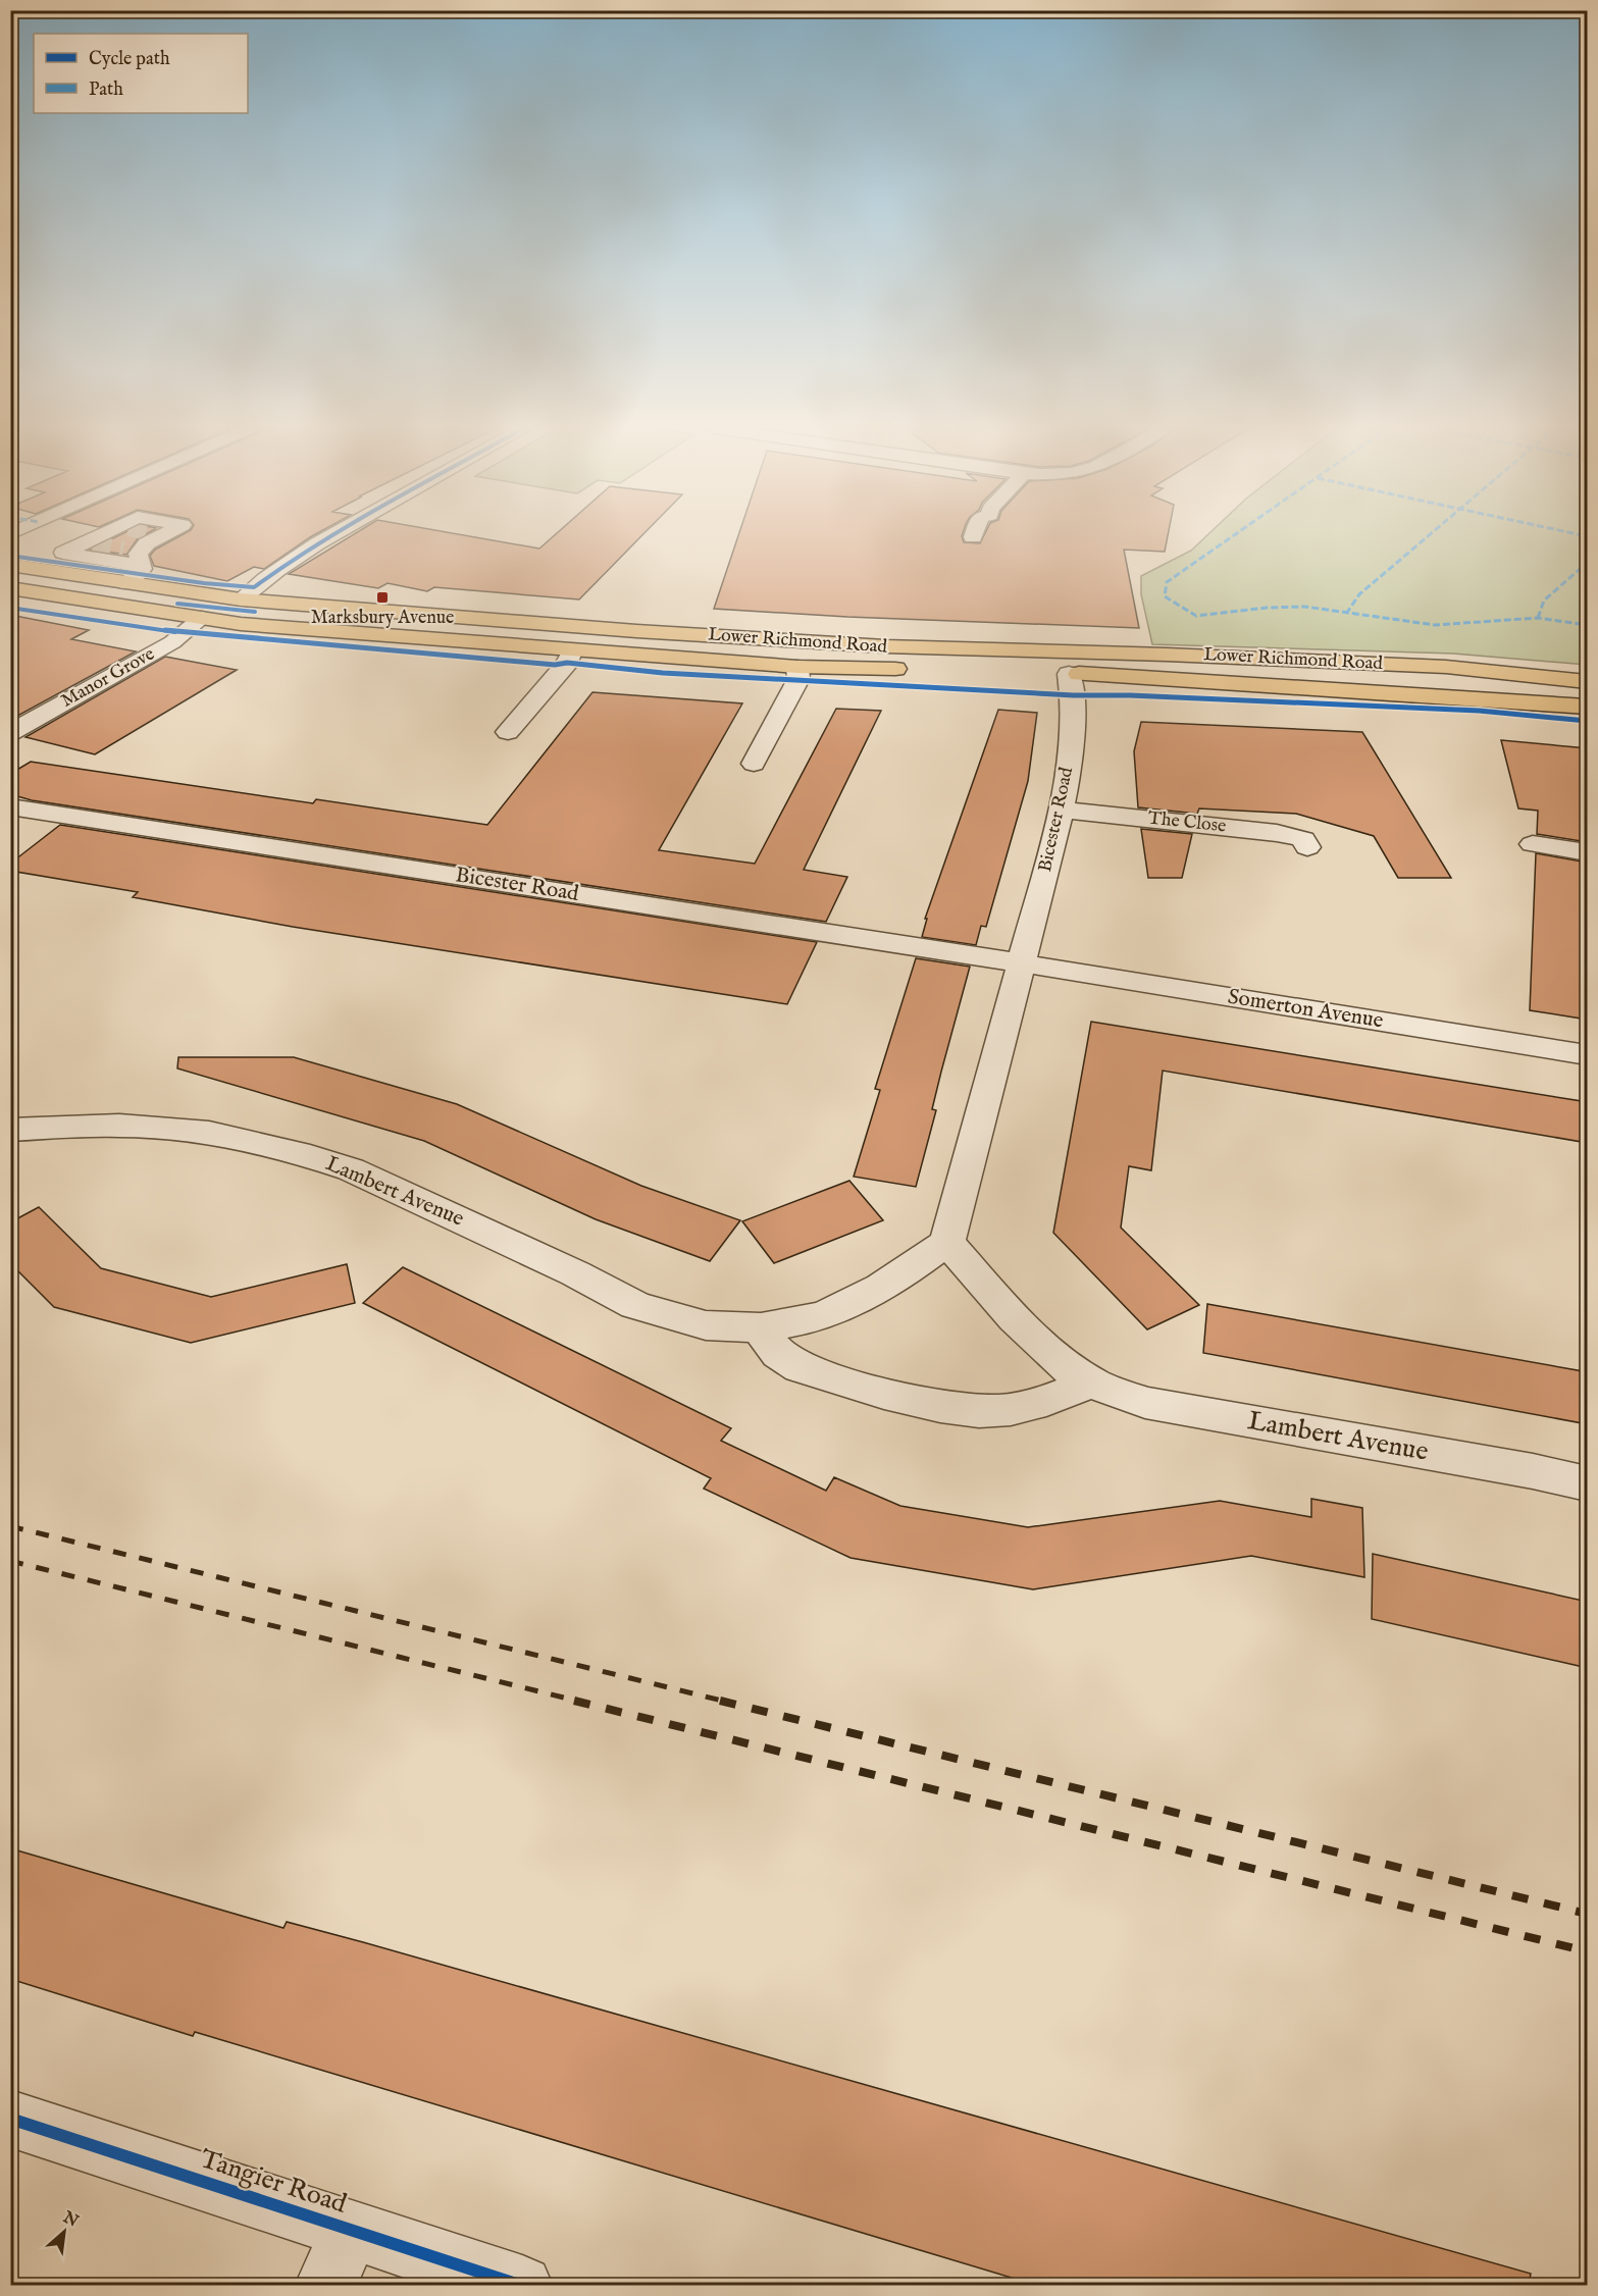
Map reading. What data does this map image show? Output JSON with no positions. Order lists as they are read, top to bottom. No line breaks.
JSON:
{"streets":{"highway":["Lower Richmond Road"],"street":["Manor Grove","Bicester Road","The Close","Somerton Avenue","Lambert Avenue","Tangier Road"]},"crossings":[["Lower Richmond Road","Manor Grove"],["Lower Richmond Road","Bicester Road"],["Bicester Road","The Close"],["Bicester Road","Somerton Avenue"],["Bicester Road","Lambert Avenue"]],"places":{"transit":["Marksbury Avenue"]},"legend":["Cycle path","Path"],"north":"top right"}
